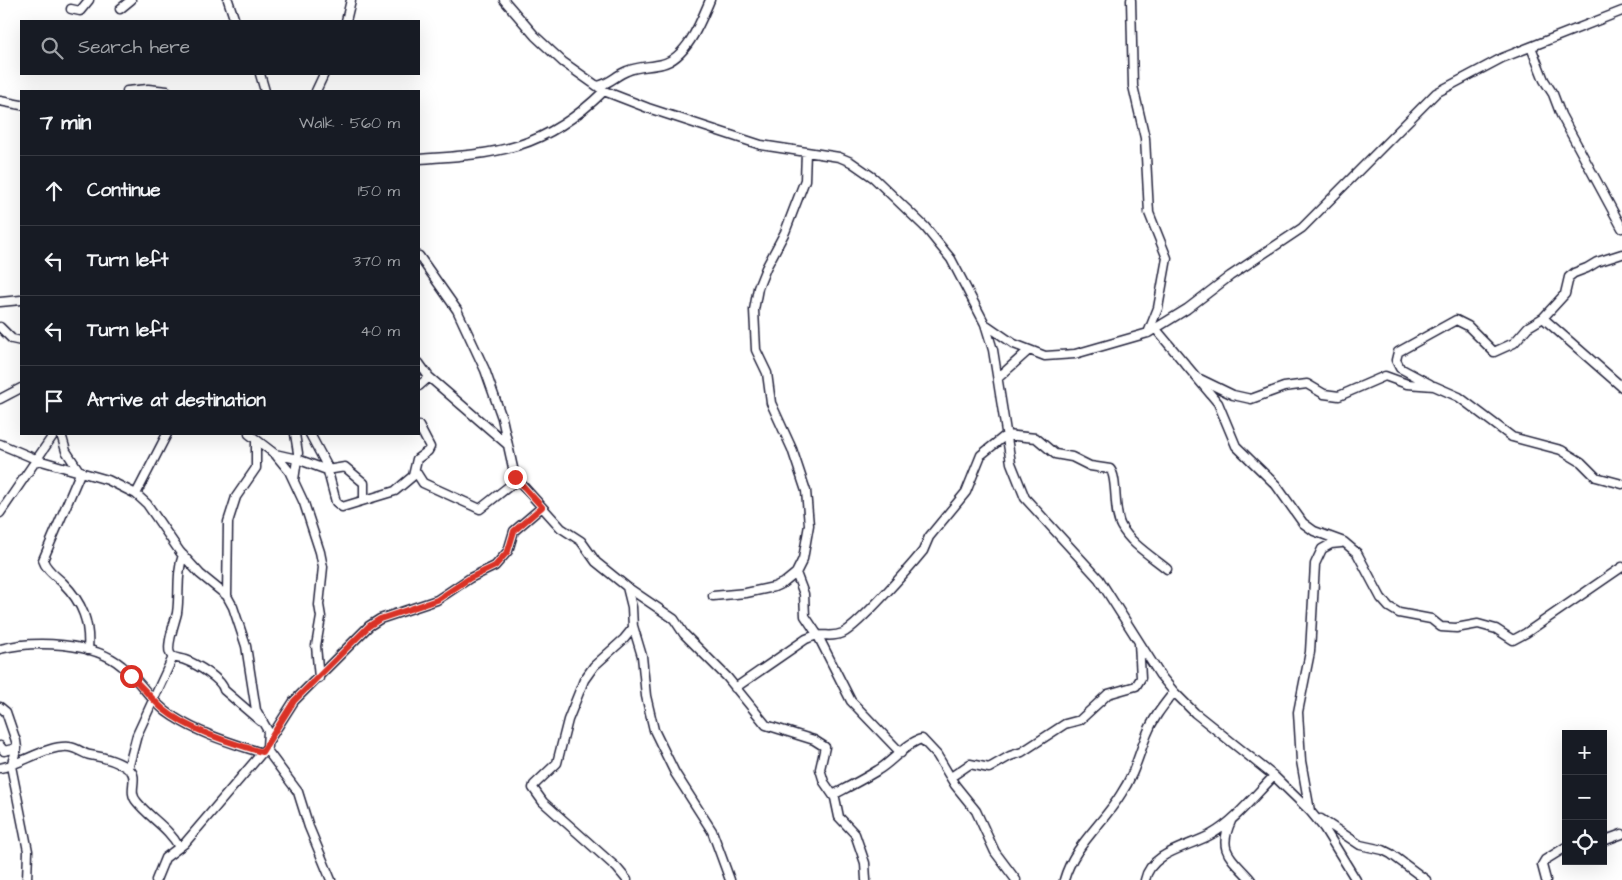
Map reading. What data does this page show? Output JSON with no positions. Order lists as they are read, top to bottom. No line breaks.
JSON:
{"page":{"search":"Search here","heading":["7 min","Walk · 560 m"],"list":[["Continue","150 m"],["Turn left","370 m"],["Turn left","40 m"],"Arrive at destination"],"map_buttons":["+","−"]}}
